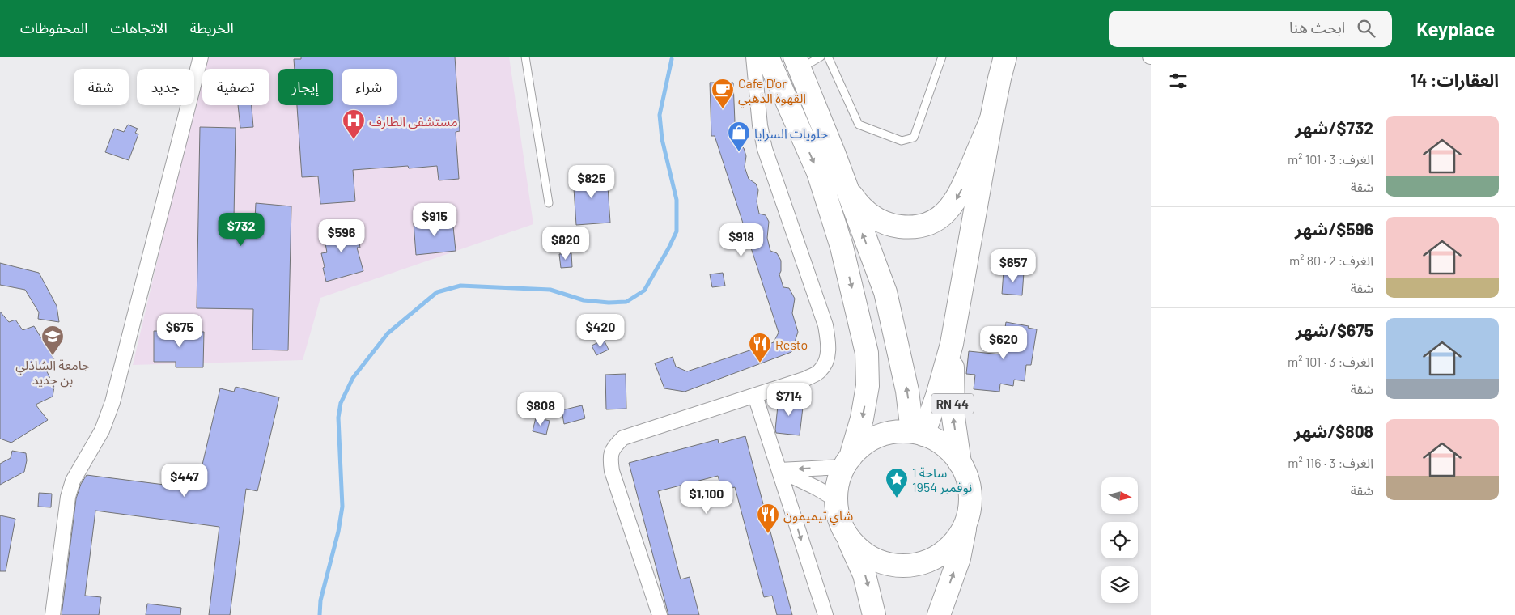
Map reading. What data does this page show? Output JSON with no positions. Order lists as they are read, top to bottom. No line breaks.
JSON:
{"streets":{"main road":["RN 44"]},"places":{"cafe":["Cafe D'or القهوة الذهبي"],"hospital":["مستشفى الطارف"],"shop":["حلويات السرايا"],"school or university":["جامعة الشاذلي بن جديد"],"restaurant":["Resto","شاي تيميمون"],"place":["ساحة 1 نوفمبر 1954"]},"north":"right","page":{"header":"Keyplace","search":"ابحث هنا","nav":["الخريطة","الاتجاهات","المحفوظات"],"heading":"العقارات: 14","chip":["شراء","إيجار","تصفية","جديد","شقة"],"list":[{"name":"$732/شهر","note":"الغرف: 3 · 101 m² · شقة"},{"name":"$596/شهر","note":"الغرف: 2 · 80 m² · شقة"},{"name":"$675/شهر","note":"الغرف: 3 · 101 m² · شقة"},{"name":"$808/شهر","note":"الغرف: 3 · 116 m² · شقة"}],"price":["$825","$915","$732","$596","$918","$820","$657","$675","$420","$620","$714","$808","$447","$1,100"]}}
